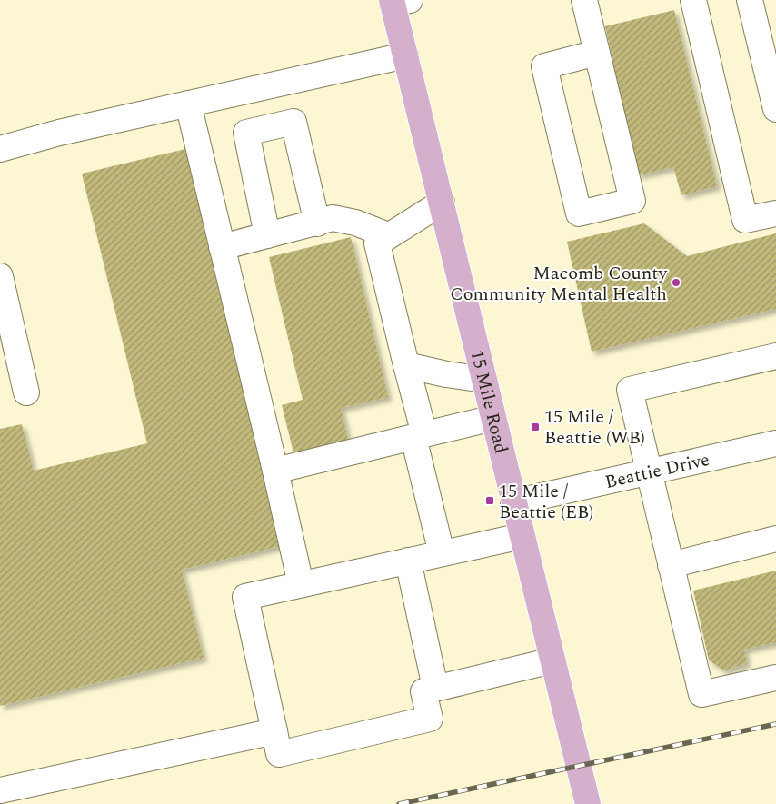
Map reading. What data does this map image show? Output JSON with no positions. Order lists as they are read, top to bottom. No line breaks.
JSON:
{"streets":{"main road":["15 Mile Road"],"street":["Beattie Drive"]},"crossings":[["15 Mile Road","Beattie Drive"]],"places":{"other":["Macomb County Community Mental Health"],"transit":["15 Mile / Beattie (WB)","15 Mile / Beattie (EB)"]}}
